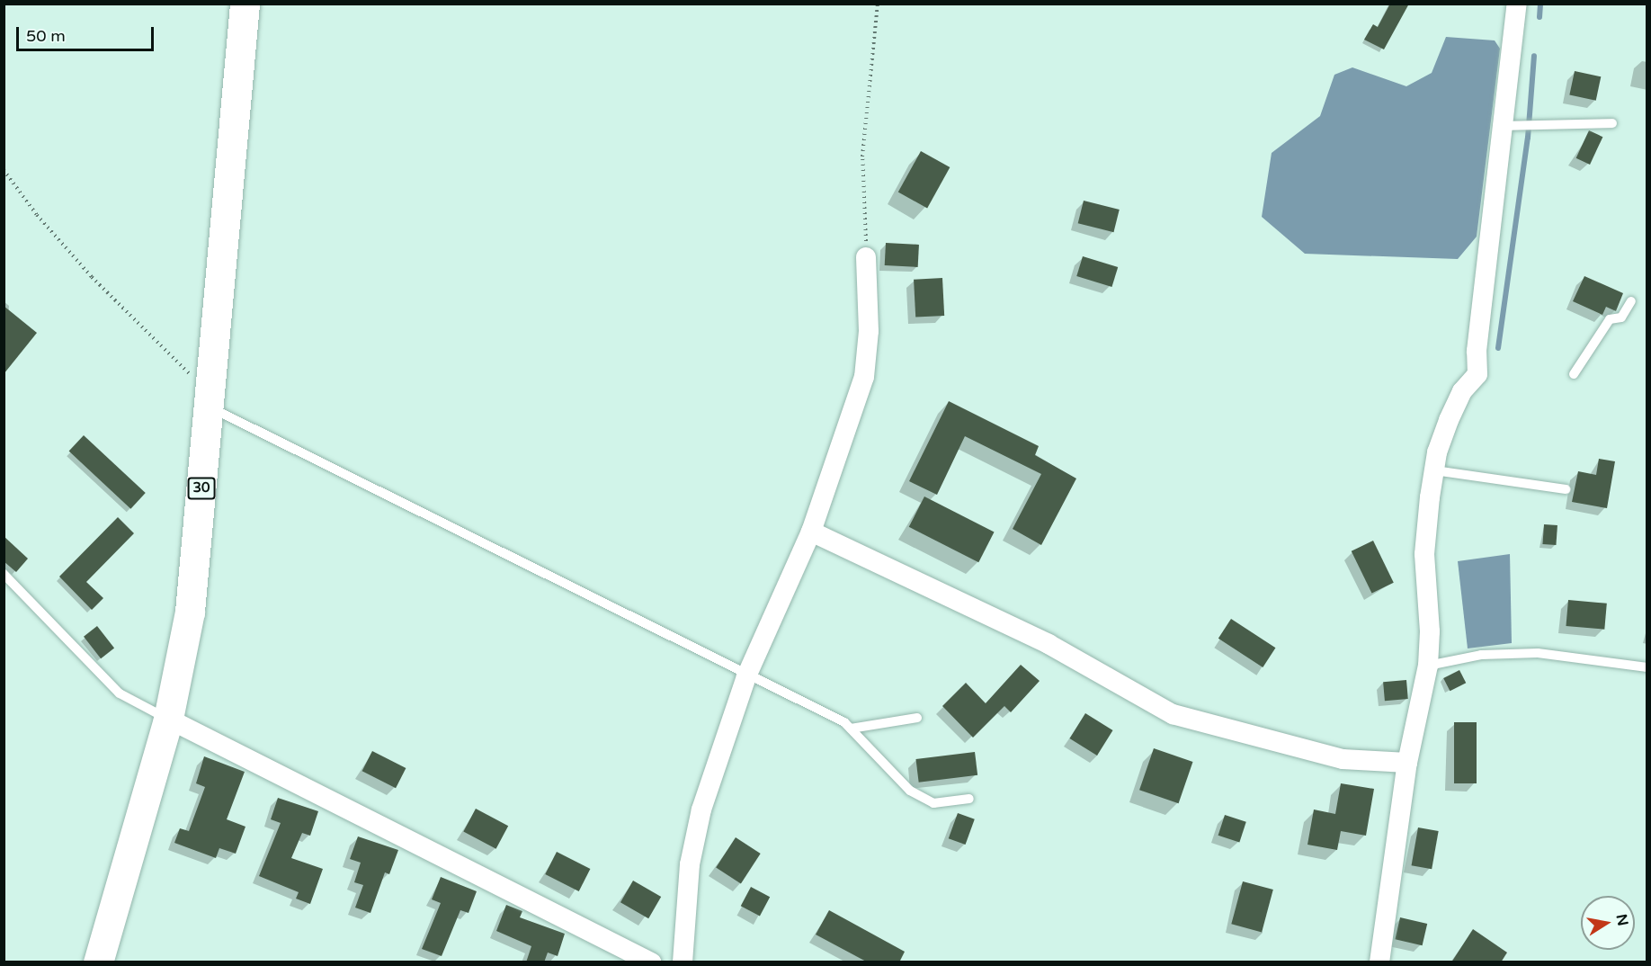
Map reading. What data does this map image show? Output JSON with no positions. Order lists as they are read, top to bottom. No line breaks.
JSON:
{"streets":{"main road":["30"]},"scale_bar":"50 m","north":"right"}
